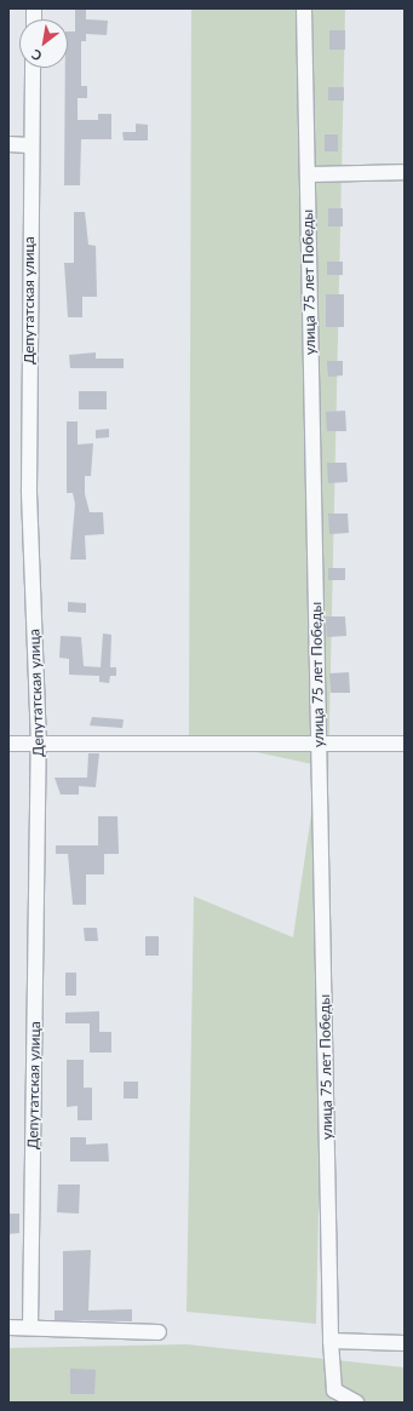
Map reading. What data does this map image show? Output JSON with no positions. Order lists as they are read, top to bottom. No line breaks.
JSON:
{"streets":{"street":["улица 75 лет Победы","Депутатская улица"]},"north":"bottom left"}
